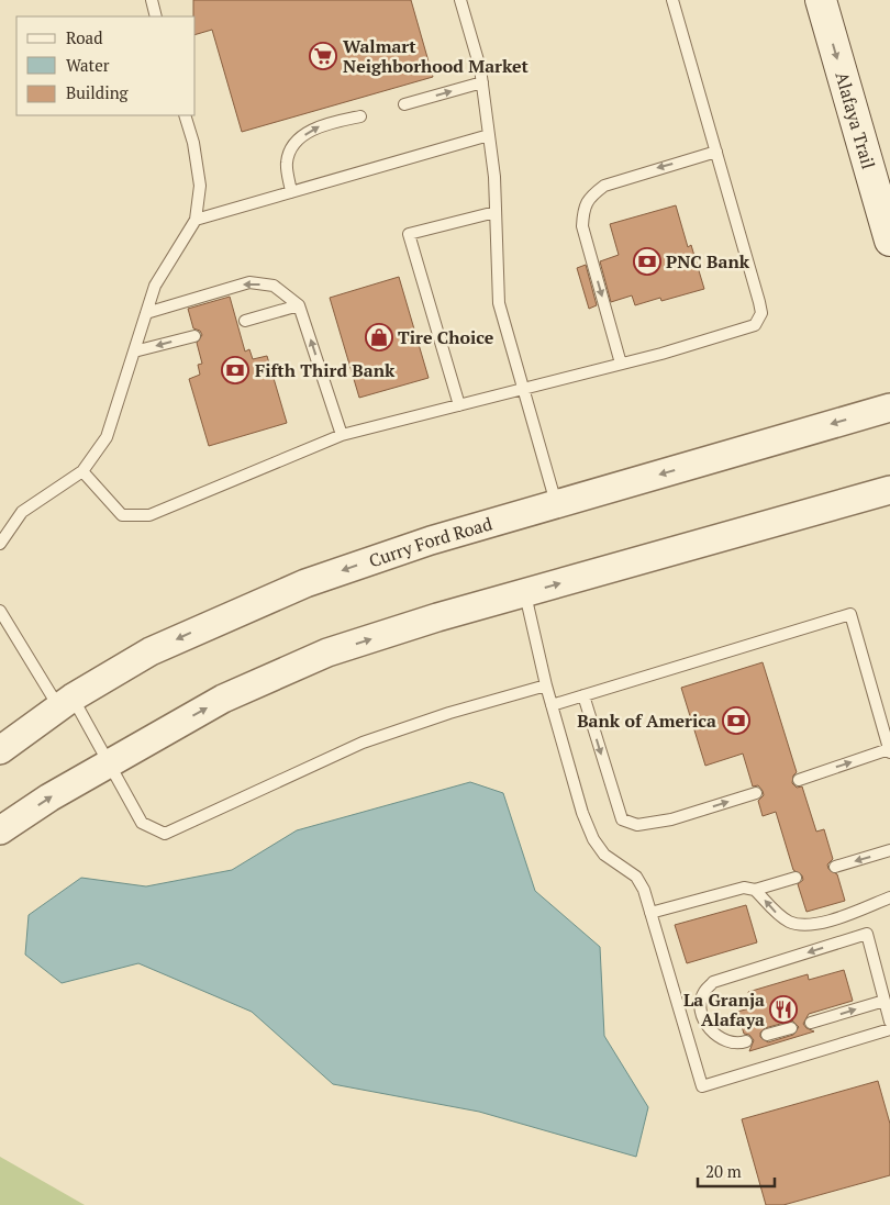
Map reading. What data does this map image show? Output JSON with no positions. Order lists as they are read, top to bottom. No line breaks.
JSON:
{"streets":{"main road":["Alafaya Trail"],"street":["Curry Ford Road"]},"one_way":["Alafaya Trail"],"places":{"supermarket":["Walmart Neighborhood Market"],"bank":["PNC Bank","Fifth Third Bank","Bank of America"],"shop":["Tire Choice"],"restaurant":["La Granja Alafaya"]},"legend":["Road","Water","Building"],"scale_bar":"20 m"}
